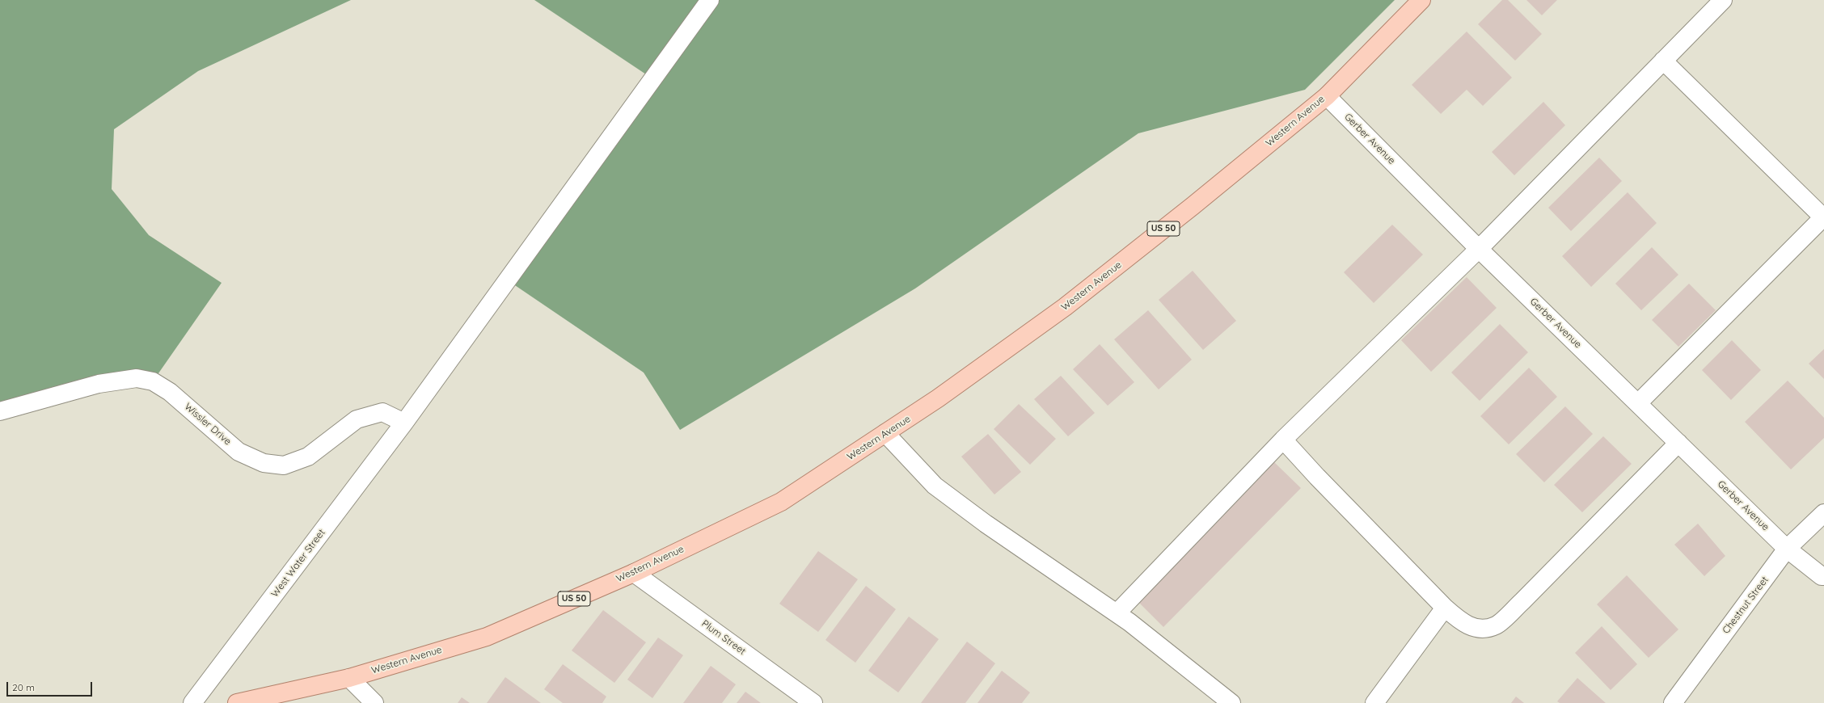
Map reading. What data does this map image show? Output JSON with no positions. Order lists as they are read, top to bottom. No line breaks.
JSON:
{"streets":{"main road":["Western Avenue","US 50"],"street":["Gerber Avenue","Wissler Drive","West Water Street","Chestnut Street","Plum Street"]},"crossings":[["Western Avenue","Gerber Avenue"],["Western Avenue","Plum Street"],["Gerber Avenue","Chestnut Street"],["Wissler Drive","West Water Street"]],"scale_bar":"20 m"}
